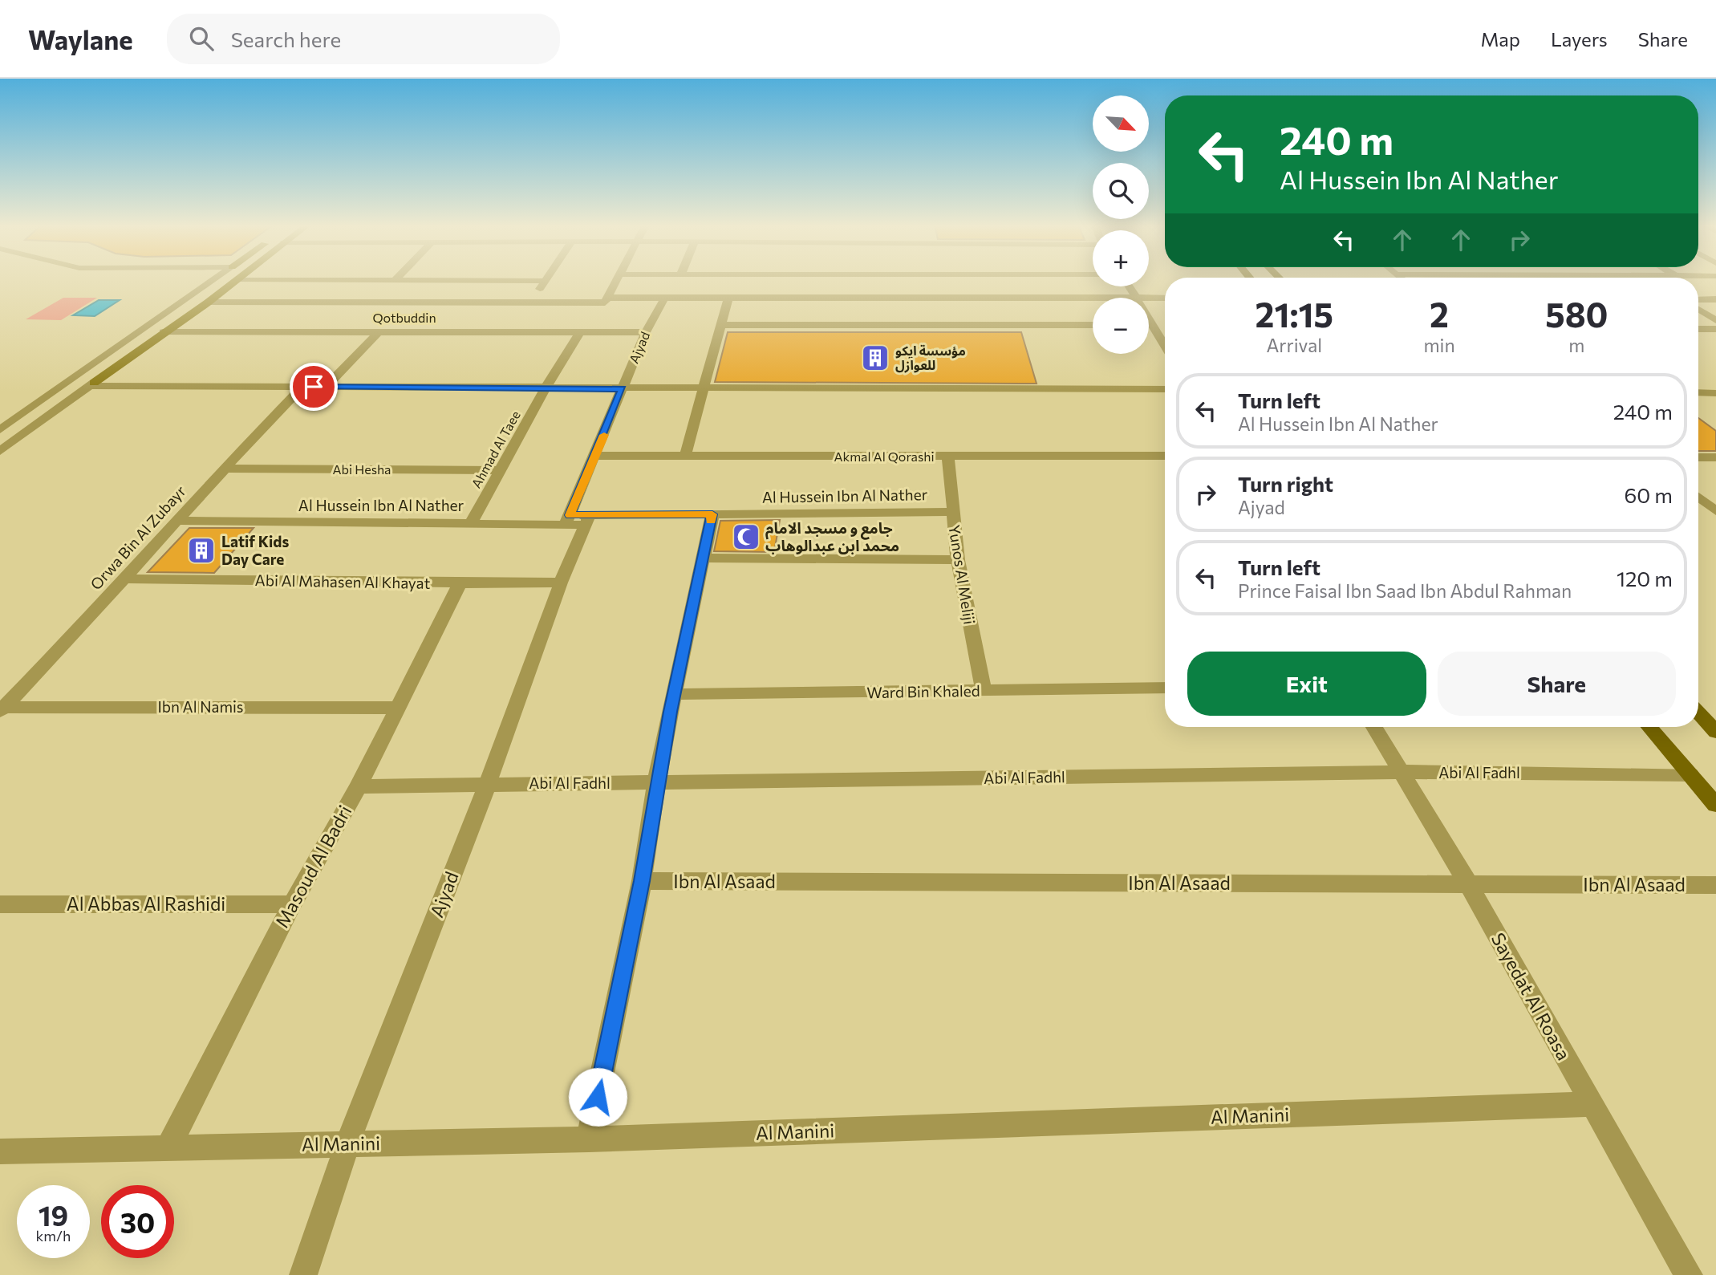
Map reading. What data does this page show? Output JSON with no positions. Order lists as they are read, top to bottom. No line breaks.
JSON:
{"streets":{"street":["Qotbuddin","Ajyad","Ahmad Al Taee","Akmal Al Qorashi","Abi Hesha","Al Hussein Ibn Al Nather","Orwa Bin Al Zubayr","Yunos Al Meliji","Abi Al Mahasen Al Khayat","Ward Bin Khaled","Ibn Al Namis","Abi Al Fadhl","Masoud Al Badri","Ibn Al Asaad","Al Abbas Al Rashidi","Sayedat Al Roasa","Al Manini"]},"crossings":[["Qotbuddin","Ajyad"],["Qotbuddin","Ahmad Al Taee"],["Ajyad","Akmal Al Qorashi"],["Ajyad","Al Hussein Ibn Al Nather"],["Ajyad","Abi Al Mahasen Al Khayat"],["Ajyad","Abi Al Fadhl"],["Ajyad","Al Manini"],["Ahmad Al Taee","Abi Hesha"],["Ahmad Al Taee","Al Hussein Ibn Al Nather"],["Akmal Al Qorashi","Yunos Al Meliji"],["Abi Hesha","Orwa Bin Al Zubayr"],["Al Hussein Ibn Al Nather","Orwa Bin Al Zubayr"],["Al Hussein Ibn Al Nather","Yunos Al Meliji"],["Orwa Bin Al Zubayr","Abi Al Mahasen Al Khayat"],["Orwa Bin Al Zubayr","Ibn Al Namis"],["Yunos Al Meliji","Ward Bin Khaled"],["Abi Al Mahasen Al Khayat","Masoud Al Badri"],["Ibn Al Namis","Masoud Al Badri"],["Abi Al Fadhl","Masoud Al Badri"],["Abi Al Fadhl","Sayedat Al Roasa"],["Masoud Al Badri","Al Abbas Al Rashidi"],["Masoud Al Badri","Al Manini"],["Ibn Al Asaad","Sayedat Al Roasa"],["Sayedat Al Roasa","Al Manini"]],"places":{"building":["مؤسسة ايكو للعوازل","Latif Kids Day Care"],"mosque":["جامع و مسجد الامام محمد ابن عبدالوهاب"]},"north":"bottom right","page":{"header":"Waylane","search":"Search here","nav":["Map","Layers","Share"],"map_buttons":["+","−"],"turn":["240 m","Al Hussein Ibn Al Nather"],"eta":["21:15","Arrival","2","min","580","m"],"list":[{"name":"Turn left","note":"Al Hussein Ibn Al Nather","value":"240 m"},{"name":"Turn right","note":"Ajyad","value":"60 m"},{"name":"Turn left","note":"Prince Faisal Ibn Saad Ibn Abdul Rahman","value":"120 m"}],"buttons":["Exit","Share"],"speed":"19 km/h","limit":"30"}}
